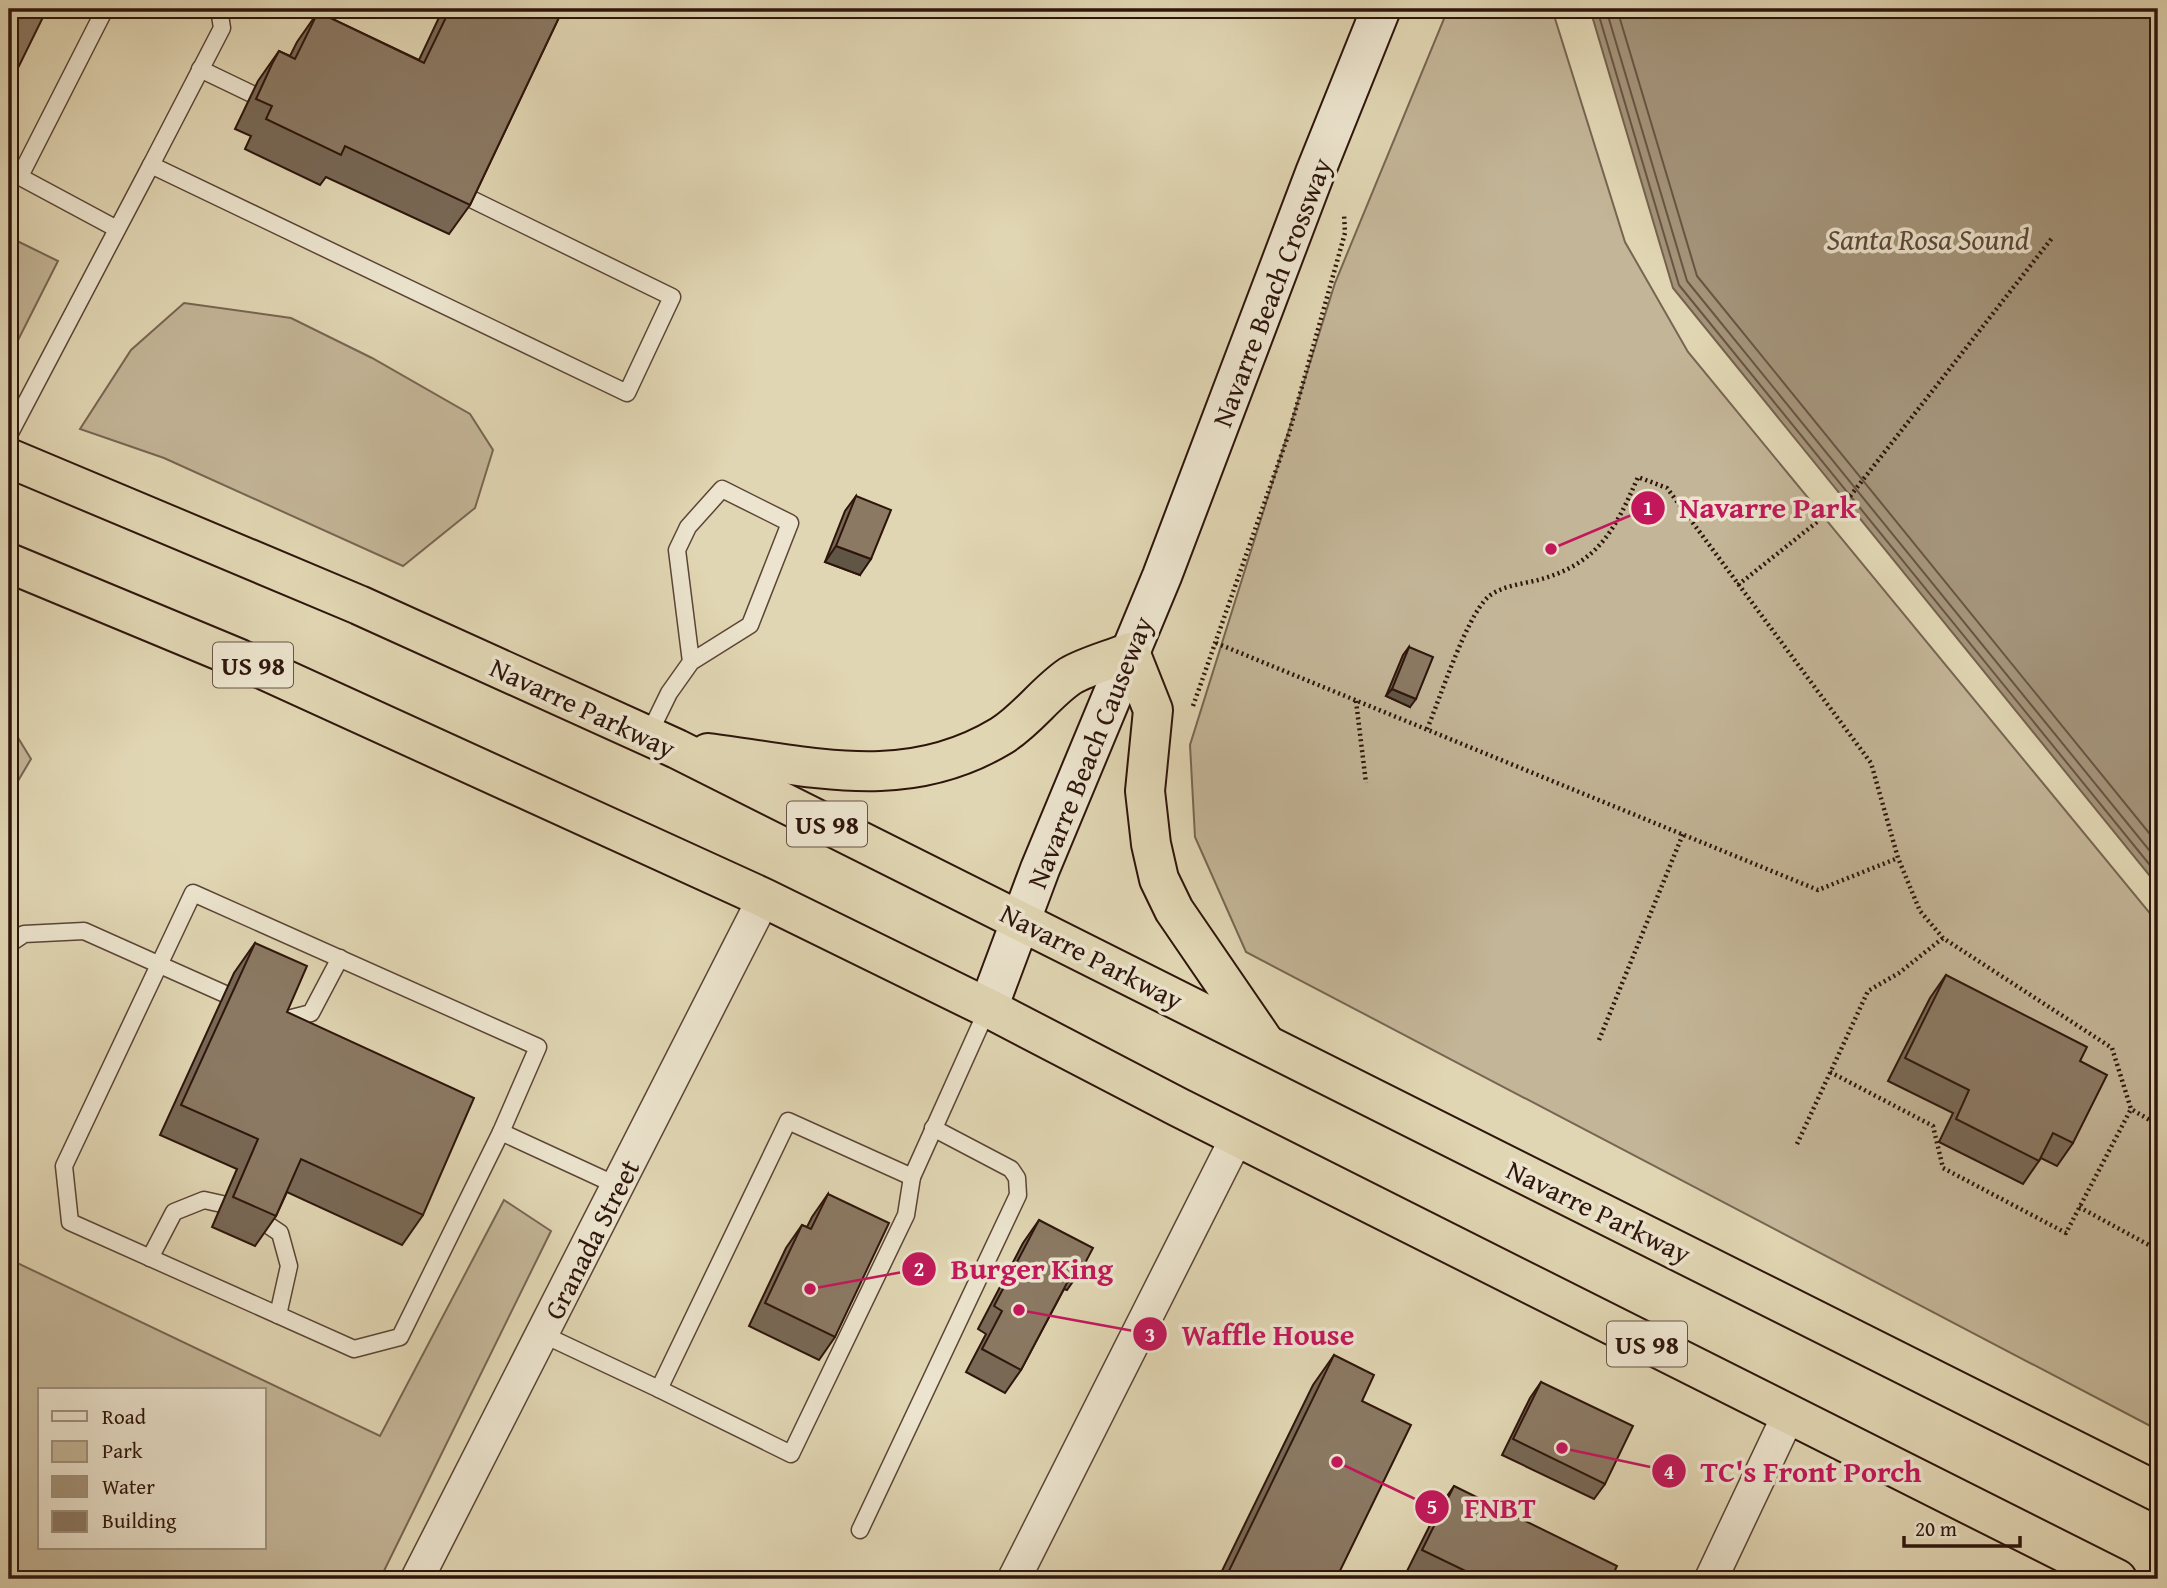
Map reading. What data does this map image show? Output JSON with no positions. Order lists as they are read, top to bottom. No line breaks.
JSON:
{"streets":{"highway":["US 98","Navarre Parkway"],"main road":["Navarre Beach Crossway","Navarre Beach Causeway"],"street":["Granada Street"]},"crossings":[["Navarre Beach Crossway","Navarre Beach Causeway"],["US 98","Navarre Beach Causeway"],["US 98","Granada Street"],["Navarre Parkway","Navarre Beach Causeway"]],"water":["Santa Rosa Sound"],"places":["Navarre Park","Burger King","Waffle House","TC's Front Porch","FNBT"],"legend":["Road","Park","Water","Building"],"scale_bar":"20 m"}
